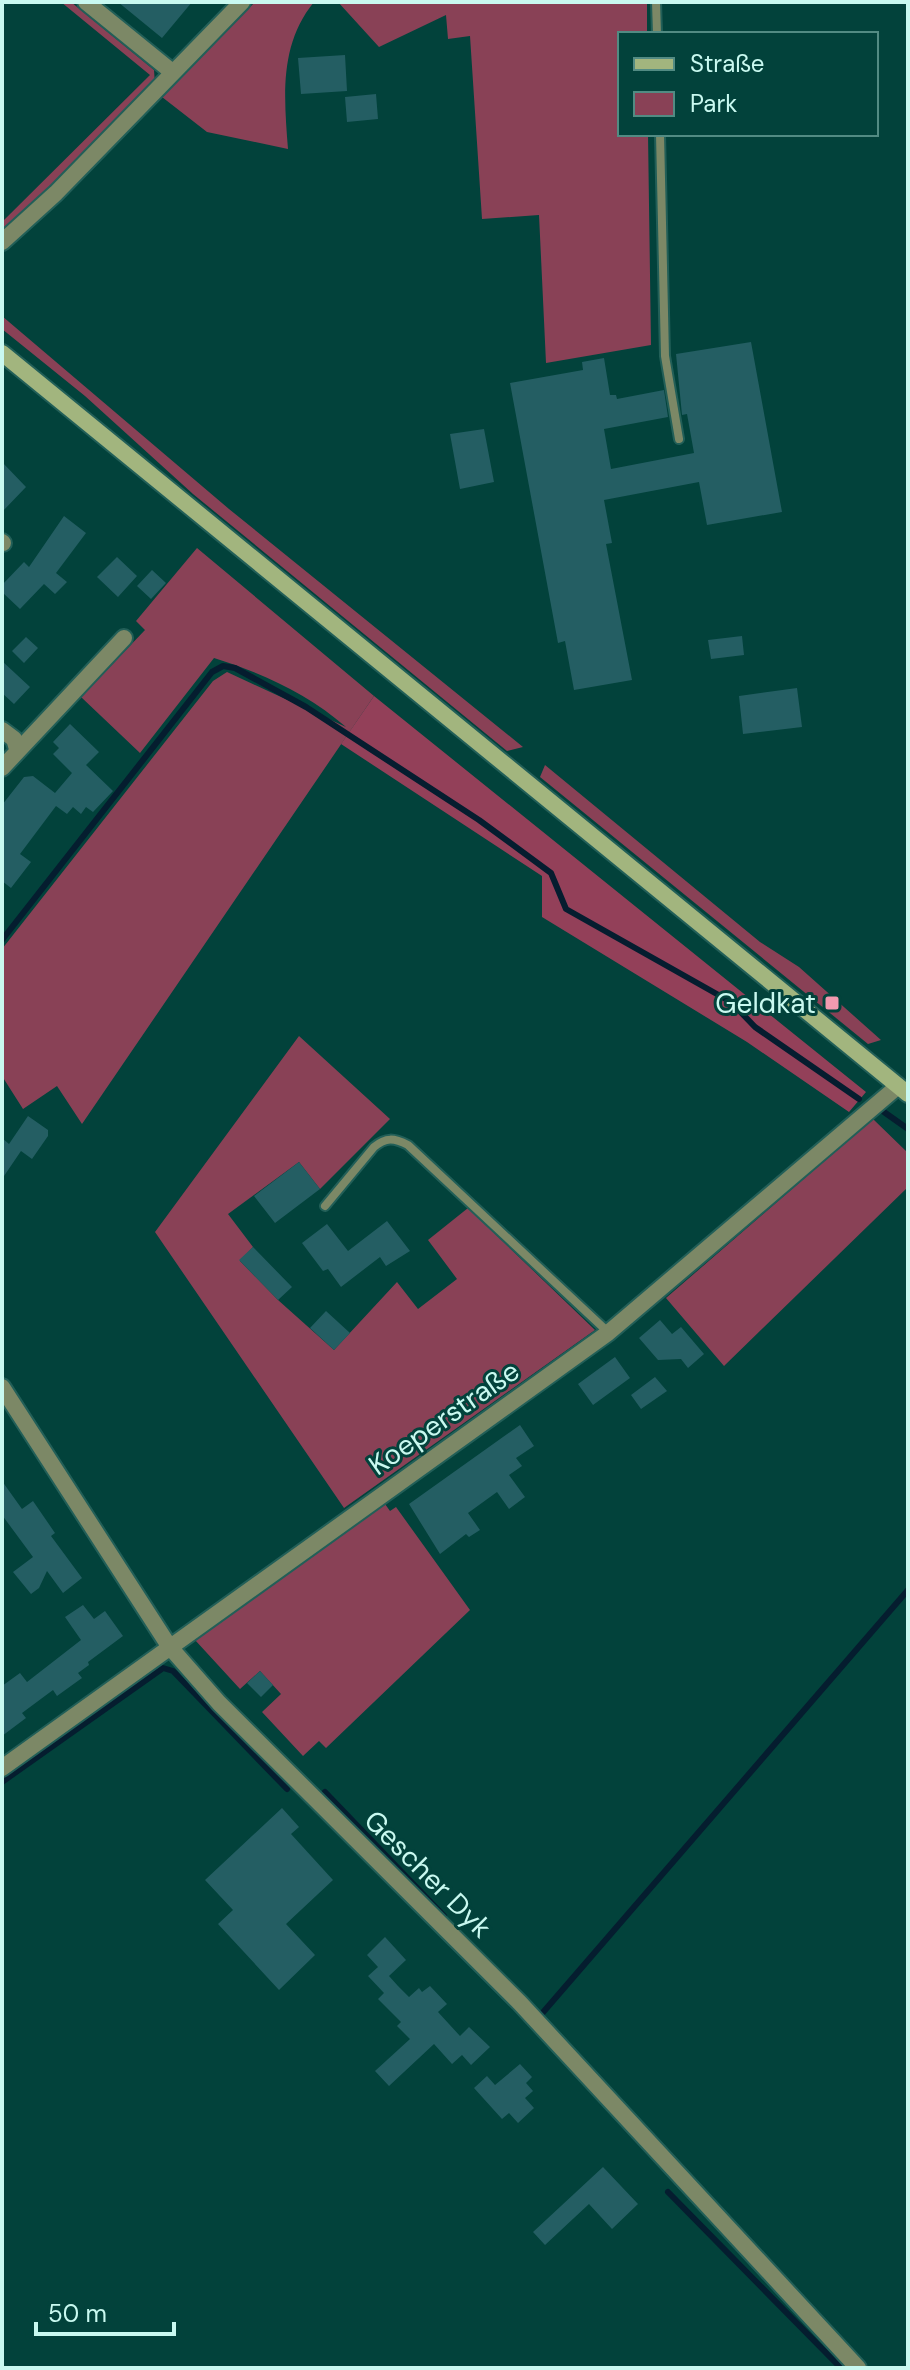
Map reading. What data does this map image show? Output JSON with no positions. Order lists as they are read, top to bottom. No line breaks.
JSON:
{"streets":{"street":["Koeperstraße","Gescher Dyk"]},"crossings":[["Koeperstraße","Gescher Dyk"]],"places":{"transit":["Geldkat"]},"legend":["Straße","Park"],"scale_bar":"50 m"}
